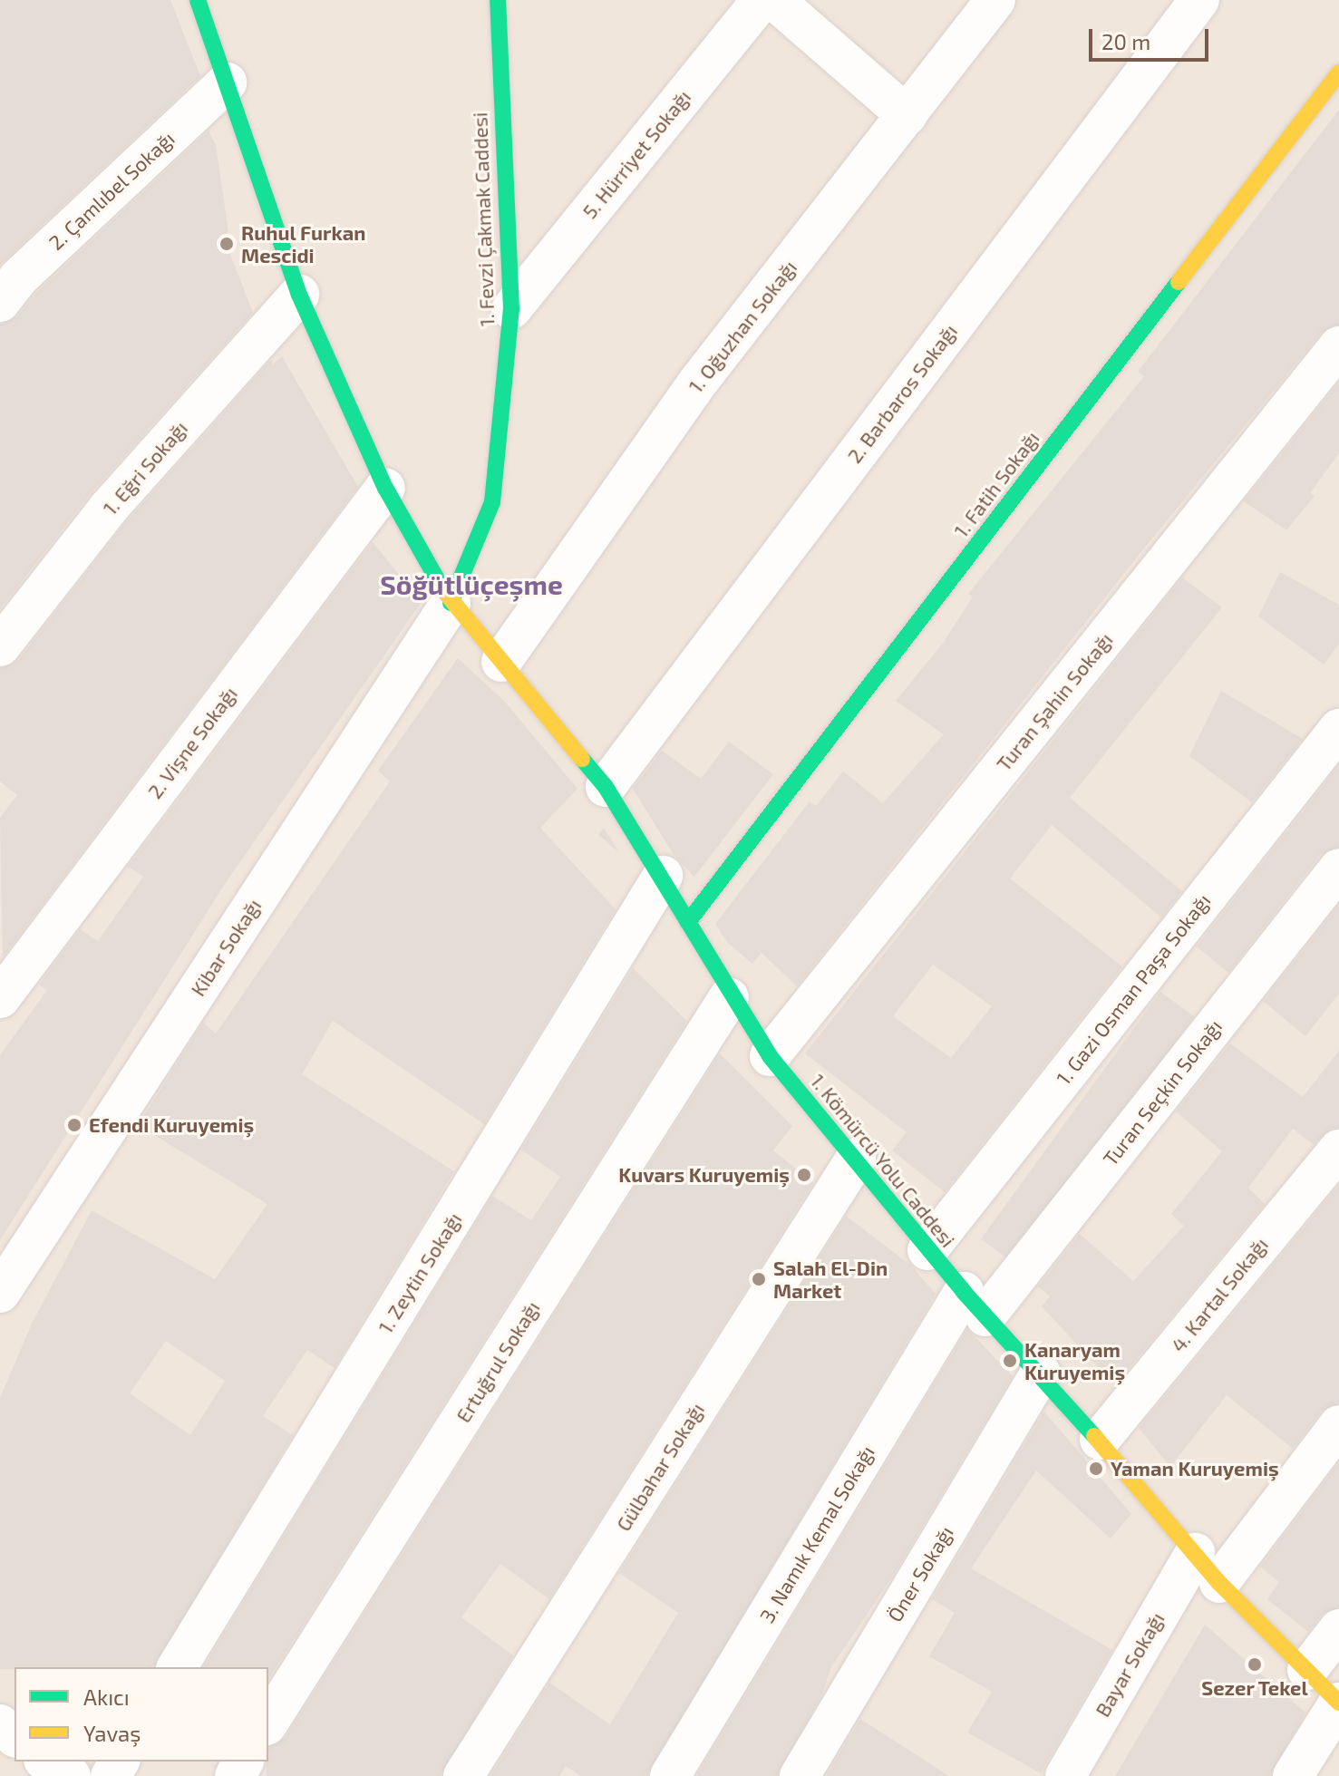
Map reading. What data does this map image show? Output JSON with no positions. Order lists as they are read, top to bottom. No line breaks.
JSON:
{"streets":{"street":["5. Hürriyet Sokağı","2. Çamlıbel Sokağı","1. Fevzi Çakmak Caddesi","1. Oğuzhan Sokağı","2. Barbaros Sokağı","1. Eğri Sokağı","1. Fatih Sokağı","Turan Şahin Sokağı","2. Vişne Sokağı","Kibar Sokağı","1. Gazi Osman Paşa Sokağı","Turan Seçkin Sokağı","1. Kömürcü Yolu Caddesi","1. Zeytin Sokağı","4. Kartal Sokağı","Ertuğrul Sokağı","Gülbahar Sokağı","3. Namık Kemal Sokağı","Öner Sokağı","Bayar Sokağı"]},"crossings":[["5. Hürriyet Sokağı","1. Fevzi Çakmak Caddesi"],["2. Çamlıbel Sokağı","1. Kömürcü Yolu Caddesi"],["1. Fevzi Çakmak Caddesi","Kibar Sokağı"],["1. Fevzi Çakmak Caddesi","1. Kömürcü Yolu Caddesi"],["1. Oğuzhan Sokağı","1. Kömürcü Yolu Caddesi"],["2. Barbaros Sokağı","1. Kömürcü Yolu Caddesi"],["1. Eğri Sokağı","1. Kömürcü Yolu Caddesi"],["1. Fatih Sokağı","1. Kömürcü Yolu Caddesi"],["Turan Şahin Sokağı","1. Kömürcü Yolu Caddesi"],["2. Vişne Sokağı","1. Kömürcü Yolu Caddesi"],["Kibar Sokağı","1. Kömürcü Yolu Caddesi"],["1. Gazi Osman Paşa Sokağı","1. Kömürcü Yolu Caddesi"],["Turan Seçkin Sokağı","1. Kömürcü Yolu Caddesi"],["Turan Seçkin Sokağı","3. Namık Kemal Sokağı"],["1. Kömürcü Yolu Caddesi","1. Zeytin Sokağı"],["1. Kömürcü Yolu Caddesi","4. Kartal Sokağı"],["1. Kömürcü Yolu Caddesi","Ertuğrul Sokağı"],["1. Kömürcü Yolu Caddesi","Gülbahar Sokağı"],["1. Kömürcü Yolu Caddesi","3. Namık Kemal Sokağı"],["1. Kömürcü Yolu Caddesi","Öner Sokağı"],["1. Kömürcü Yolu Caddesi","Bayar Sokağı"]],"districts":["Söğütlüçeşme"],"places":["Ruhul Furkan Mescidi","Efendi Kuruyemiş","Kuvars Kuruyemiş","Salah El-Din Market","Kanaryam Kuruyemiş","Yaman Kuruyemiş","Sezer Tekel"],"legend":["Akıcı","Yavaş"],"scale_bar":"20 m"}
